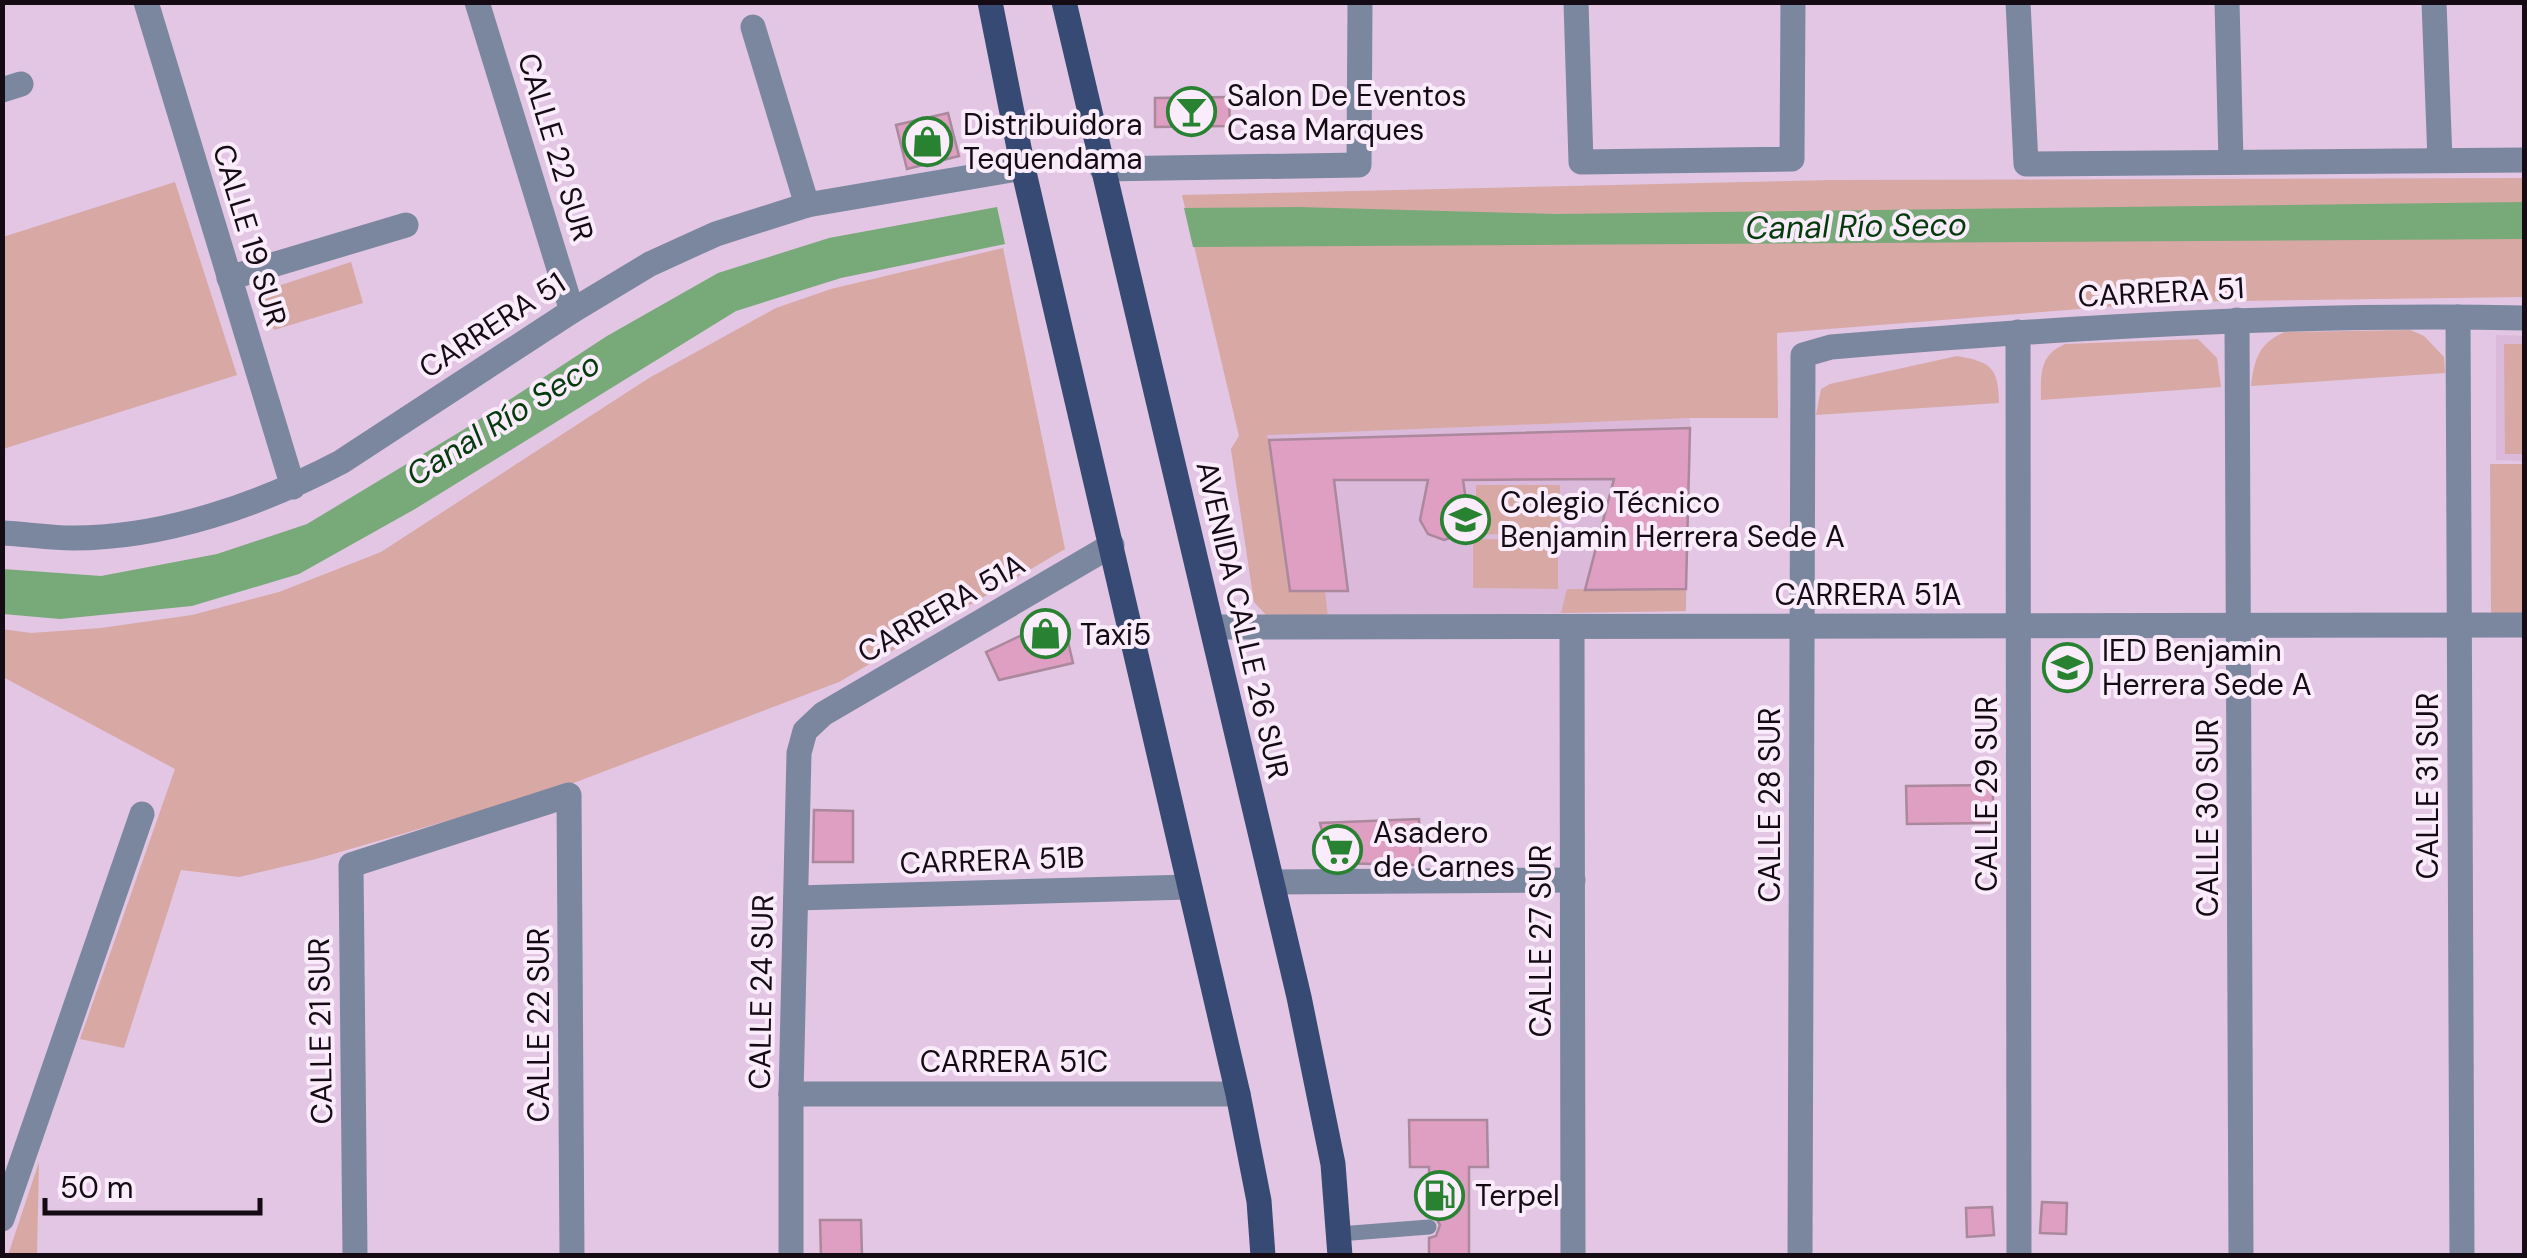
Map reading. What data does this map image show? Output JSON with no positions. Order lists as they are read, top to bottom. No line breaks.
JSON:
{"streets":{"main road":["AVENIDA CALLE 26 SUR"],"street":["CALLE 22 SUR","CALLE 19 SUR","CARRERA 51","CARRERA 51A","CALLE 31 SUR","CALLE 29 SUR","CALLE 28 SUR","CALLE 30 SUR","CARRERA 51B","CALLE 27 SUR","CALLE 24 SUR","CALLE 21 SUR","CARRERA 51C"]},"crossings":[["CALLE 22 SUR","CARRERA 51"],["CALLE 22 SUR","CALLE 21 SUR"],["CALLE 19 SUR","CARRERA 51"],["CARRERA 51","CALLE 31 SUR"],["CARRERA 51","CALLE 29 SUR"],["CARRERA 51","CALLE 28 SUR"],["CARRERA 51","CALLE 30 SUR"],["CARRERA 51A","AVENIDA CALLE 26 SUR"],["CARRERA 51A","CALLE 31 SUR"],["CARRERA 51A","CALLE 29 SUR"],["CARRERA 51A","CALLE 28 SUR"],["CARRERA 51A","CALLE 30 SUR"],["CARRERA 51A","CALLE 27 SUR"],["CARRERA 51A","CALLE 24 SUR"],["CARRERA 51B","CALLE 24 SUR"],["CALLE 24 SUR","CARRERA 51C"]],"water":["Canal Río Seco"],"places":{"bar":["Salon De Eventos Casa Marques"],"shop":["Distribuidora Tequendama","Taxi5"],"school or university":["Colegio Técnico Benjamin Herrera Sede A","IED Benjamin Herrera Sede A"],"supermarket":["Asadero de Carnes"],"fuel station":["Terpel"]},"scale_bar":"50 m"}
